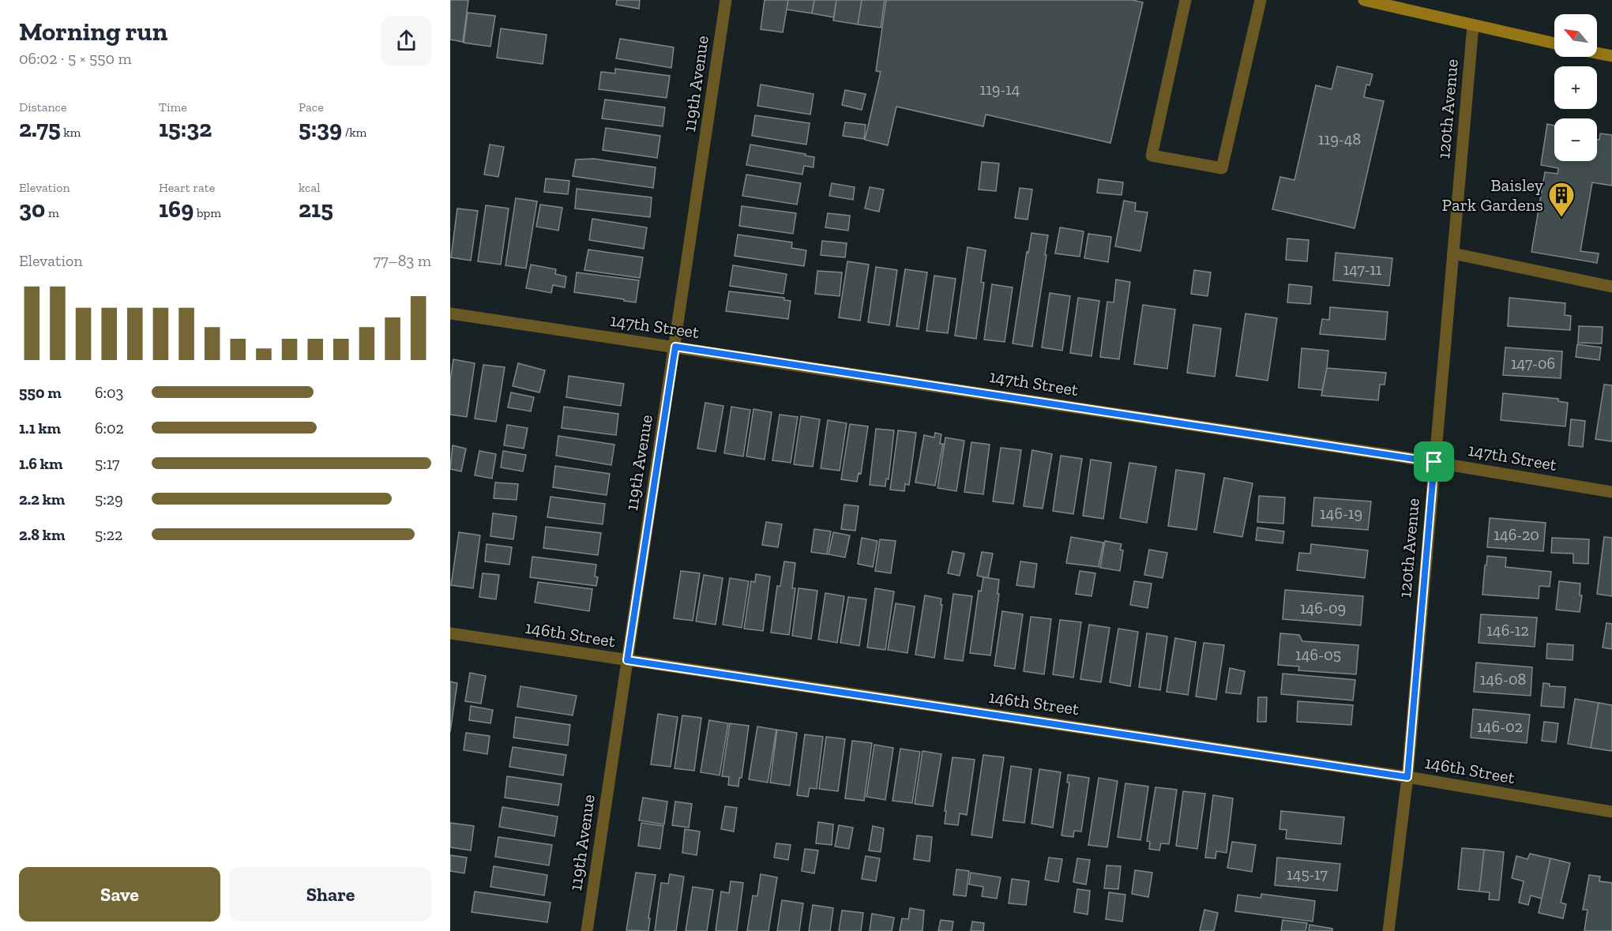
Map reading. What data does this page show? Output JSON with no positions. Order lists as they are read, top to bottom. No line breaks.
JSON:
{"streets":{"street":["119th Avenue","120th Avenue","147th Street","146th Street"]},"crossings":[["119th Avenue","147th Street"],["119th Avenue","146th Street"],["120th Avenue","147th Street"],["120th Avenue","146th Street"]],"places":{"building":["Baisley Park Gardens"]},"house_numbers":["119-14","119-48","147-11","147-06","146-19","146-20","146-09","146-12","146-05","146-08","146-02","145-17"],"north":"top left","page":{"heading":["Morning run","06:02 · 5 × 550 m"],"map_buttons":["+","−"],"stats":[["Distance","2.75 km"],["Time","15:32"],["Pace","5:39 /km"],["Elevation","30 m"],["Heart rate","169 bpm"],["kcal","215"]],"chart":["Elevation","77–83 m"],"list":[{"name":"550 m","note":"6:03"},{"name":"1.1 km","note":"6:02"},{"name":"1.6 km","note":"5:17"},{"name":"2.2 km","note":"5:29"},{"name":"2.8 km","note":"5:22"}],"buttons":["Save","Share"]}}
